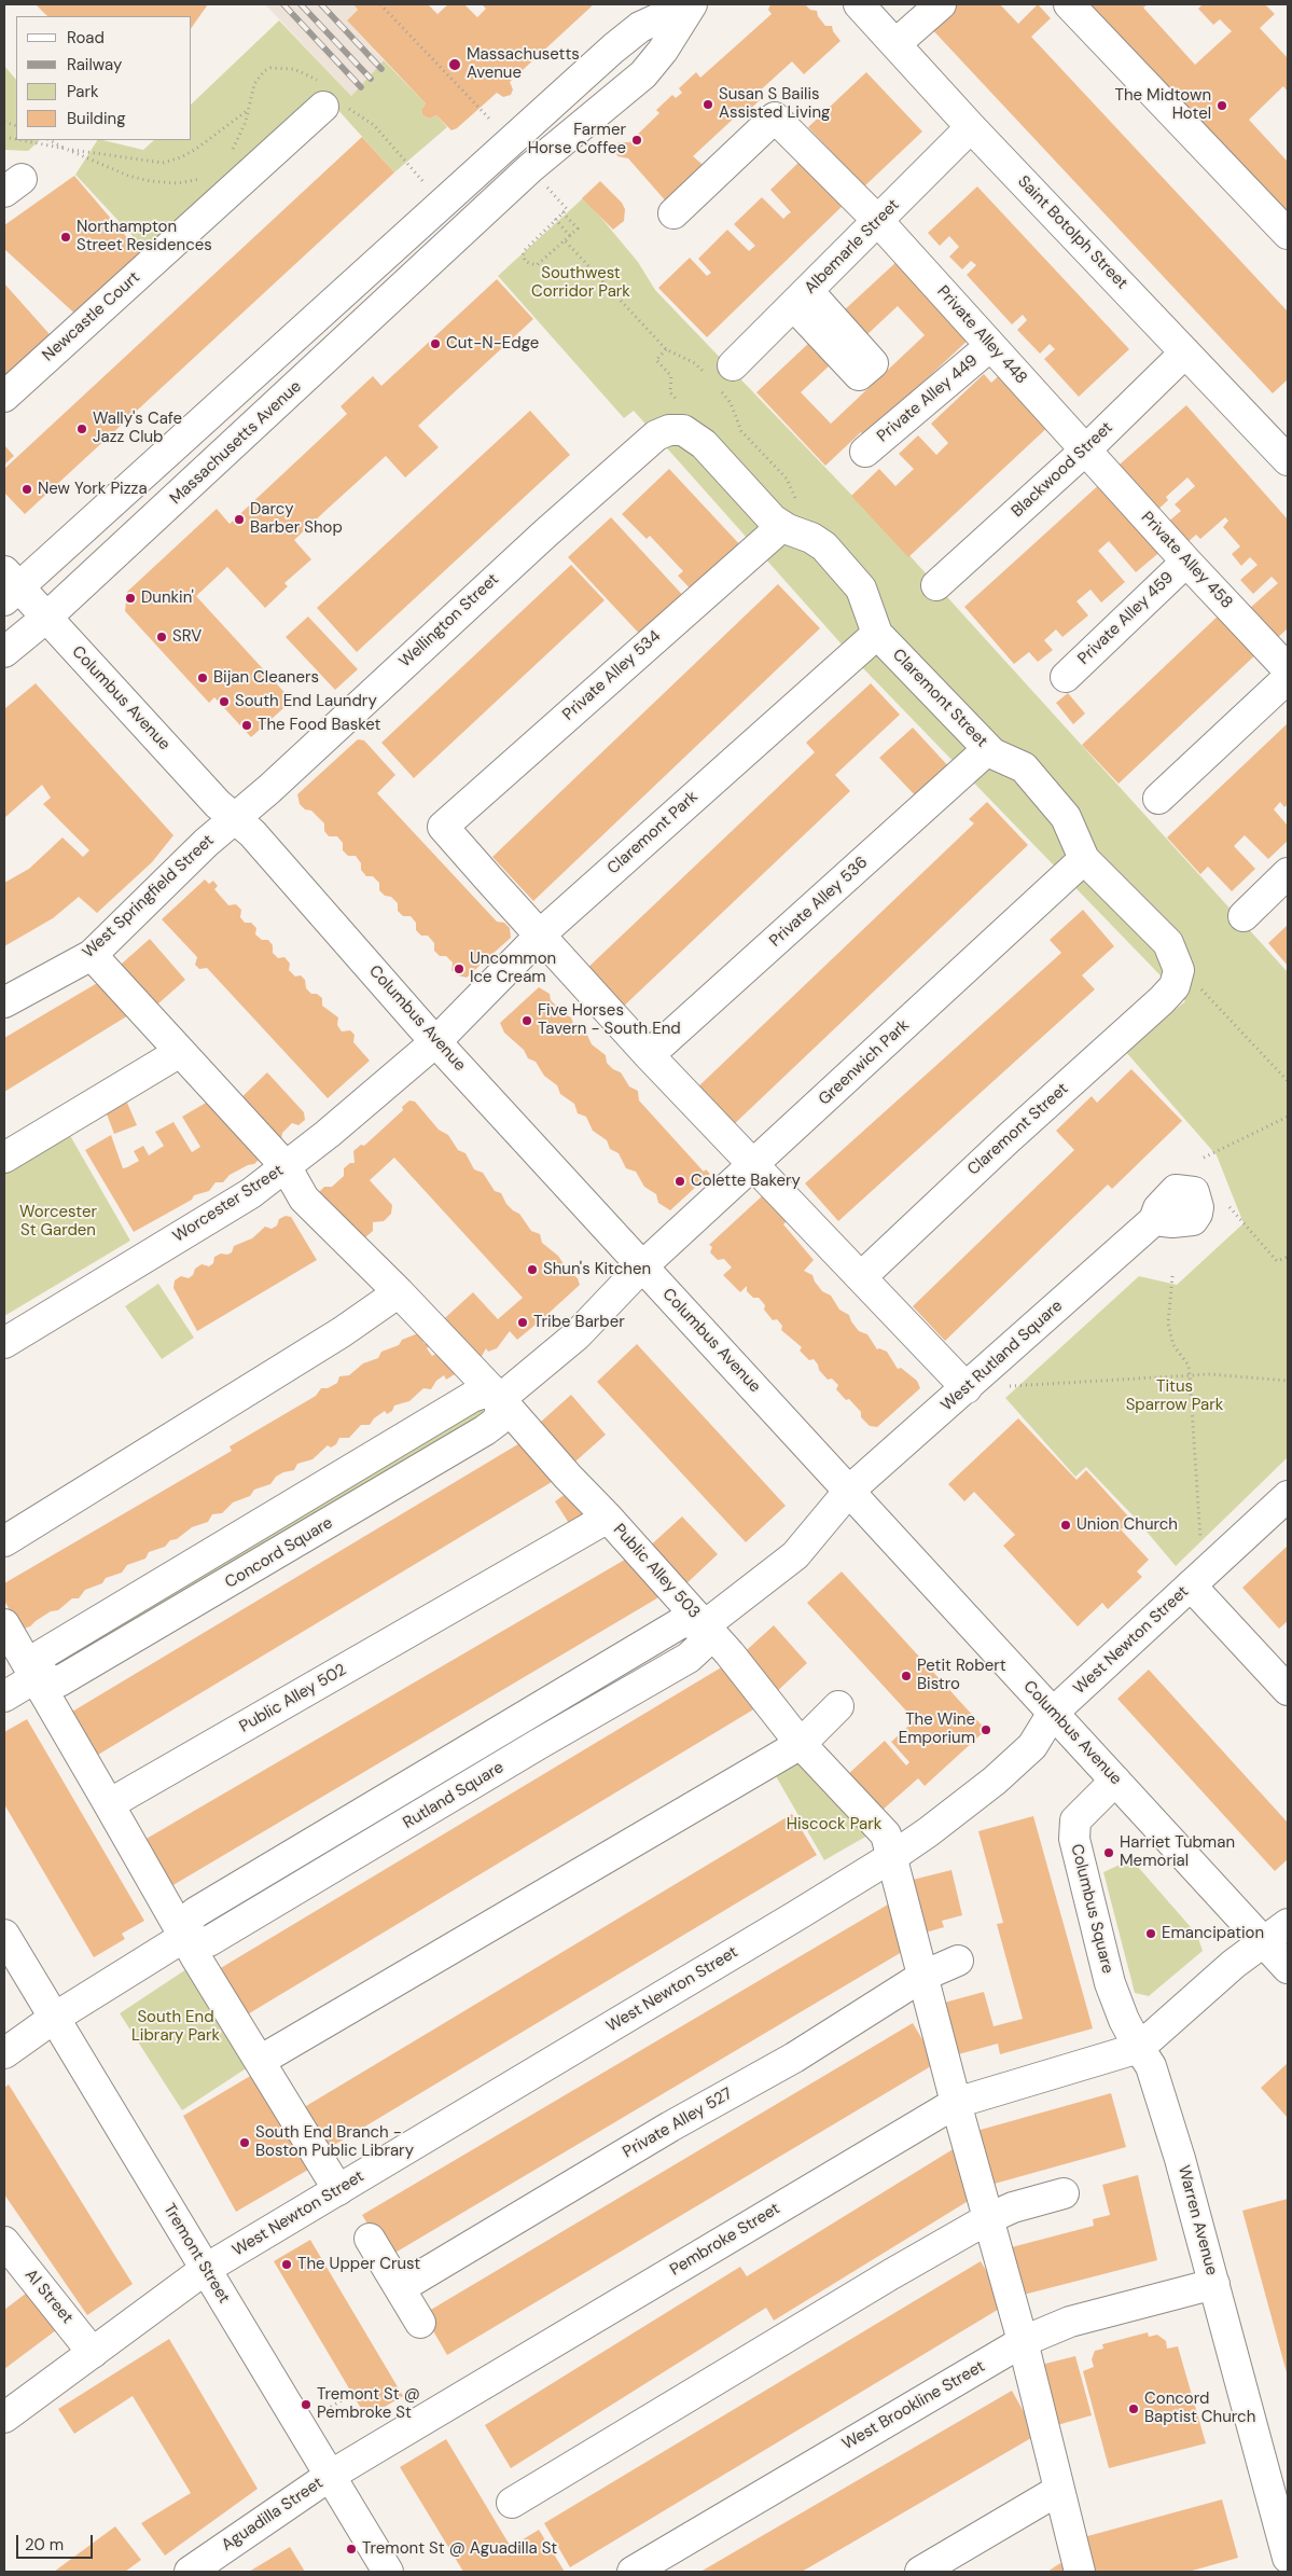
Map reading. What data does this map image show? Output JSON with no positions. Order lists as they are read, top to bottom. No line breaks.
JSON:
{"streets":{"street":["Saint Botolph Street","Albemarle Street","Newcastle Court","Private Alley 448","Private Alley 449","Massachusetts Avenue","Blackwood Street","Private Alley 458","Private Alley 459","Wellington Street","Private Alley 534","Columbus Avenue","Claremont Street","Claremont Park","West Springfield Street","Private Alley 536","Greenwich Park","Worcester Street","West Rutland Square","Concord Square","Public Alley 503","West Newton Street","Public Alley 502","Rutland Square","Columbus Square","Private Alley 527","Warren Avenue","Pembroke Street","Tremont Street","Al Street","West Brookline Street","Aguadilla Street"]},"crossings":[["Saint Botolph Street","Albemarle Street"],["Saint Botolph Street","Blackwood Street"],["Albemarle Street","Private Alley 448"],["Private Alley 448","Private Alley 449"],["Private Alley 448","Blackwood Street"],["Private Alley 448","Private Alley 458"],["Massachusetts Avenue","Columbus Avenue"],["Blackwood Street","Private Alley 458"],["Private Alley 458","Private Alley 459"],["Wellington Street","Columbus Avenue"],["Wellington Street","Claremont Street"],["Wellington Street","West Springfield Street"],["Private Alley 534","Claremont Street"],["Private Alley 534","Claremont Park"],["Columbus Avenue","Claremont Park"],["Columbus Avenue","West Springfield Street"],["Columbus Avenue","Greenwich Park"],["Columbus Avenue","Worcester Street"],["Columbus Avenue","West Rutland Square"],["Columbus Avenue","West Newton Street"],["Columbus Avenue","Columbus Square"],["Claremont Street","Claremont Park"],["Claremont Street","Private Alley 536"],["Claremont Street","Greenwich Park"],["Claremont Park","Worcester Street"],["West Springfield Street","Public Alley 503"],["Worcester Street","Public Alley 503"],["Concord Square","Public Alley 503"],["Public Alley 503","West Newton Street"],["Public Alley 503","Public Alley 502"],["Public Alley 503","Rutland Square"],["Public Alley 503","Private Alley 527"],["Public Alley 503","Pembroke Street"],["Public Alley 503","West Brookline Street"],["West Newton Street","Tremont Street"],["West Newton Street","Al Street"],["Columbus Square","Warren Avenue"],["Columbus Square","Pembroke Street"],["Warren Avenue","Pembroke Street"],["Warren Avenue","West Brookline Street"],["Pembroke Street","Tremont Street"],["Pembroke Street","Aguadilla Street"],["Tremont Street","Aguadilla Street"]],"parks":["Southwest Corridor Park","Worcester St Garden","Titus Sparrow Park","Hiscock Park","South End Library Park"],"places":["Massachusetts Avenue","Susan S Bailis Assisted Living","The Midtown Hotel","Farmer Horse Coffee","Northampton Street Residences","Cut-N-Edge","Wally's Cafe Jazz Club","New York Pizza","Darcy Barber Shop","Dunkin'","SRV","Bijan Cleaners","South End Laundry","The Food Basket","Uncommon Ice Cream","Five Horses Tavern - South End","Colette Bakery","Shun's Kitchen","Tribe Barber","Union Church","Petit Robert Bistro","The Wine Emporium","Harriet Tubman Memorial","Emancipation","South End Branch - Boston Public Library","The Upper Crust","Tremont St @ Pembroke St","Concord Baptist Church","Tremont St @ Aguadilla St"],"legend":["Road","Railway","Park","Building"],"scale_bar":"20 m"}
